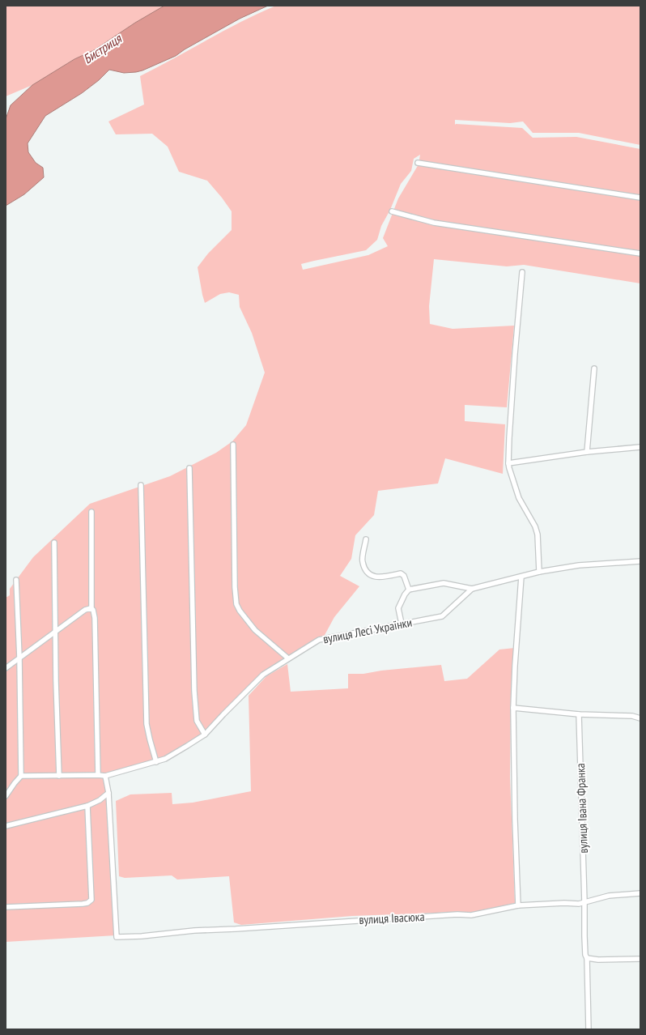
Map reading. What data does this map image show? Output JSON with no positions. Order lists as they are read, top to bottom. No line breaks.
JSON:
{"streets":{"street":["вулиця Лесі Українки","вулиця Івана Франка","вулиця Івасюка"]},"crossings":[["вулиця Івана Франка","вулиця Івасюка"]],"water":["Бистриця"]}
